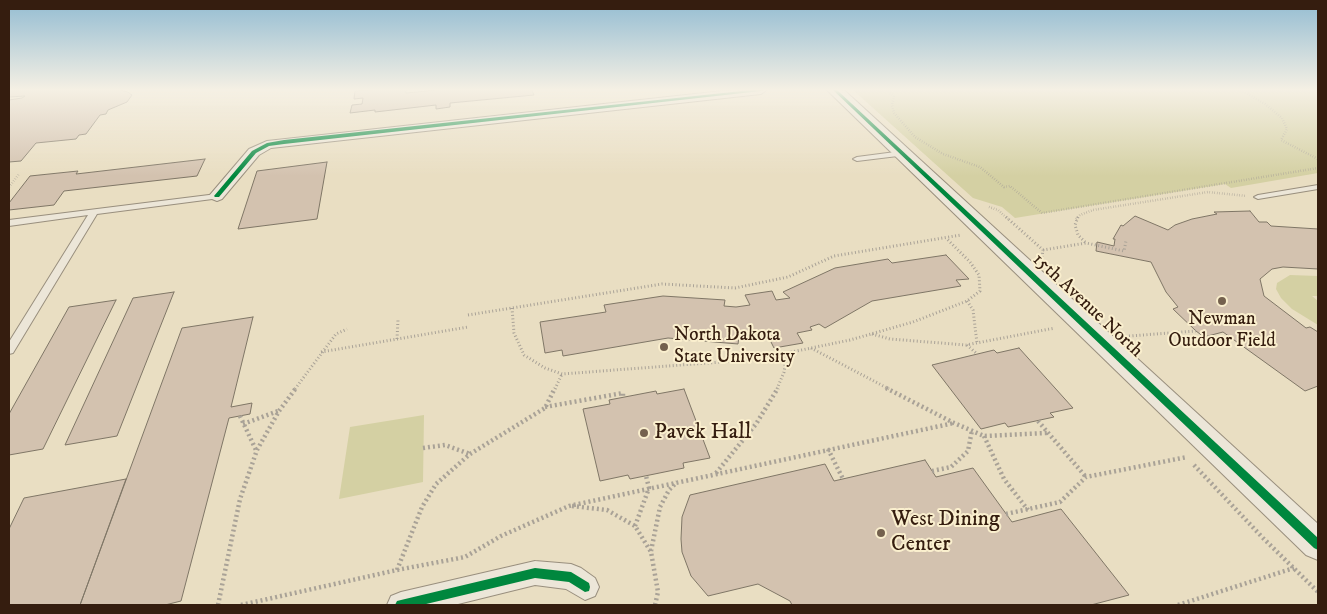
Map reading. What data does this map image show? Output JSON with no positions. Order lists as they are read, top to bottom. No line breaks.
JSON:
{"streets":{"street":["15th Avenue North"]},"places":["Newman Outdoor Field","North Dakota State University","Pavek Hall","West Dining Center"]}
